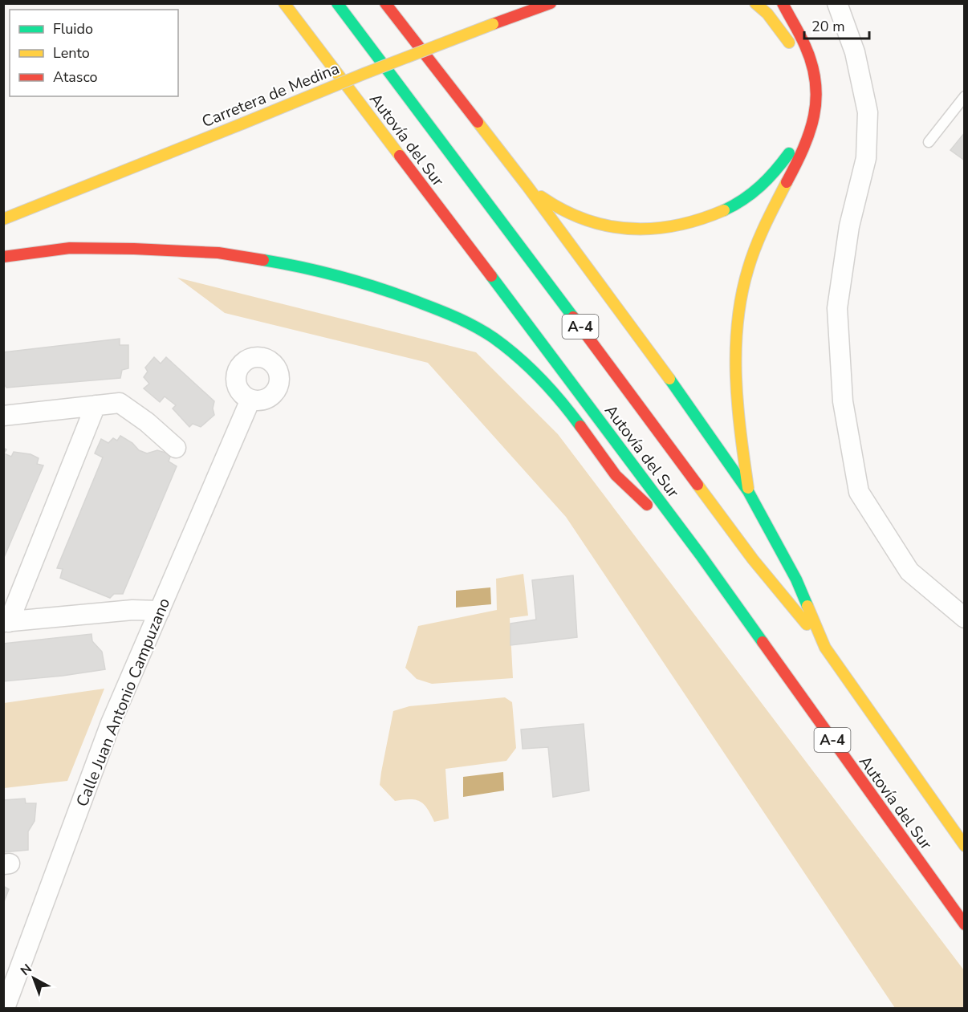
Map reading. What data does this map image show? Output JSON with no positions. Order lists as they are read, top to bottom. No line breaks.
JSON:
{"streets":{"main road":["Carretera de Medina","Autovía del Sur","A-4"],"street":["Calle Juan Antonio Campuzano"]},"crossings":[["Autovía del Sur","A-4"]],"legend":["Fluido","Lento","Atasco"],"scale_bar":"20 m","north":"top left"}
